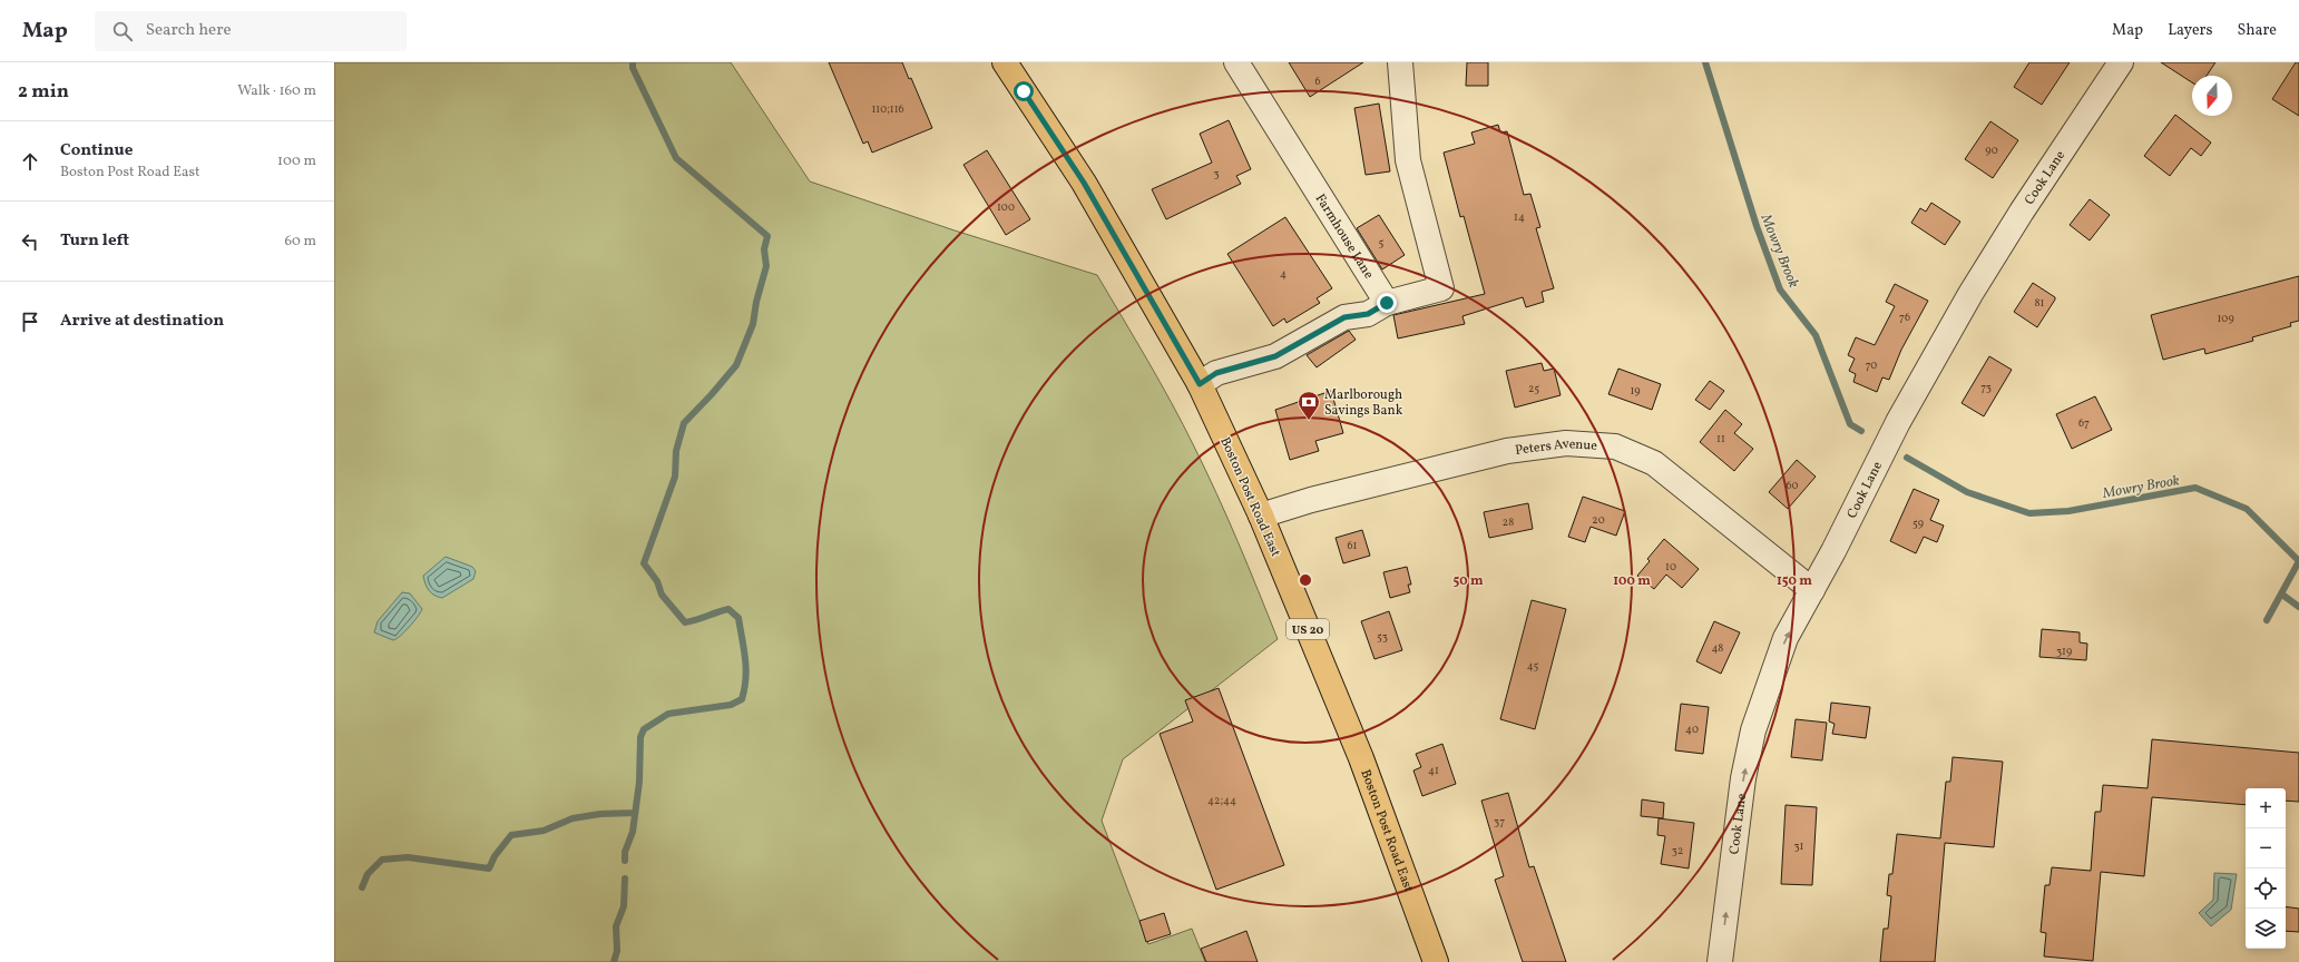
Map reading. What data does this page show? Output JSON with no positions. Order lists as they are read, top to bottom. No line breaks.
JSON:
{"streets":{"main road":["Boston Post Road East","US 20"],"street":["Cook Lane","Farmhouse Lane","Peters Avenue"]},"crossings":[["Cook Lane","Peters Avenue"],["Peters Avenue","Boston Post Road East"]],"one_way":["Cook Lane"],"water":["Mowry Brook"],"places":{"bank":["Marlborough Savings Bank"]},"house_numbers":["6","110;116","90","3","100","14","5","4","81","76","109","70","73","25","19","67","11","60","20","28","59","61","10","53","48","319","45","40","41","42;44","37","31","32"],"north":"bottom","page":{"header":"Map","search":"Search here","nav":["Map","Layers","Share"],"heading":["2 min","Walk · 160 m"],"list":[["Continue","Boston Post Road East","100 m"],["Turn left","60 m"],"Arrive at destination"],"map_buttons":["+","−"]},"rings":["50 m","100 m","150 m"]}
